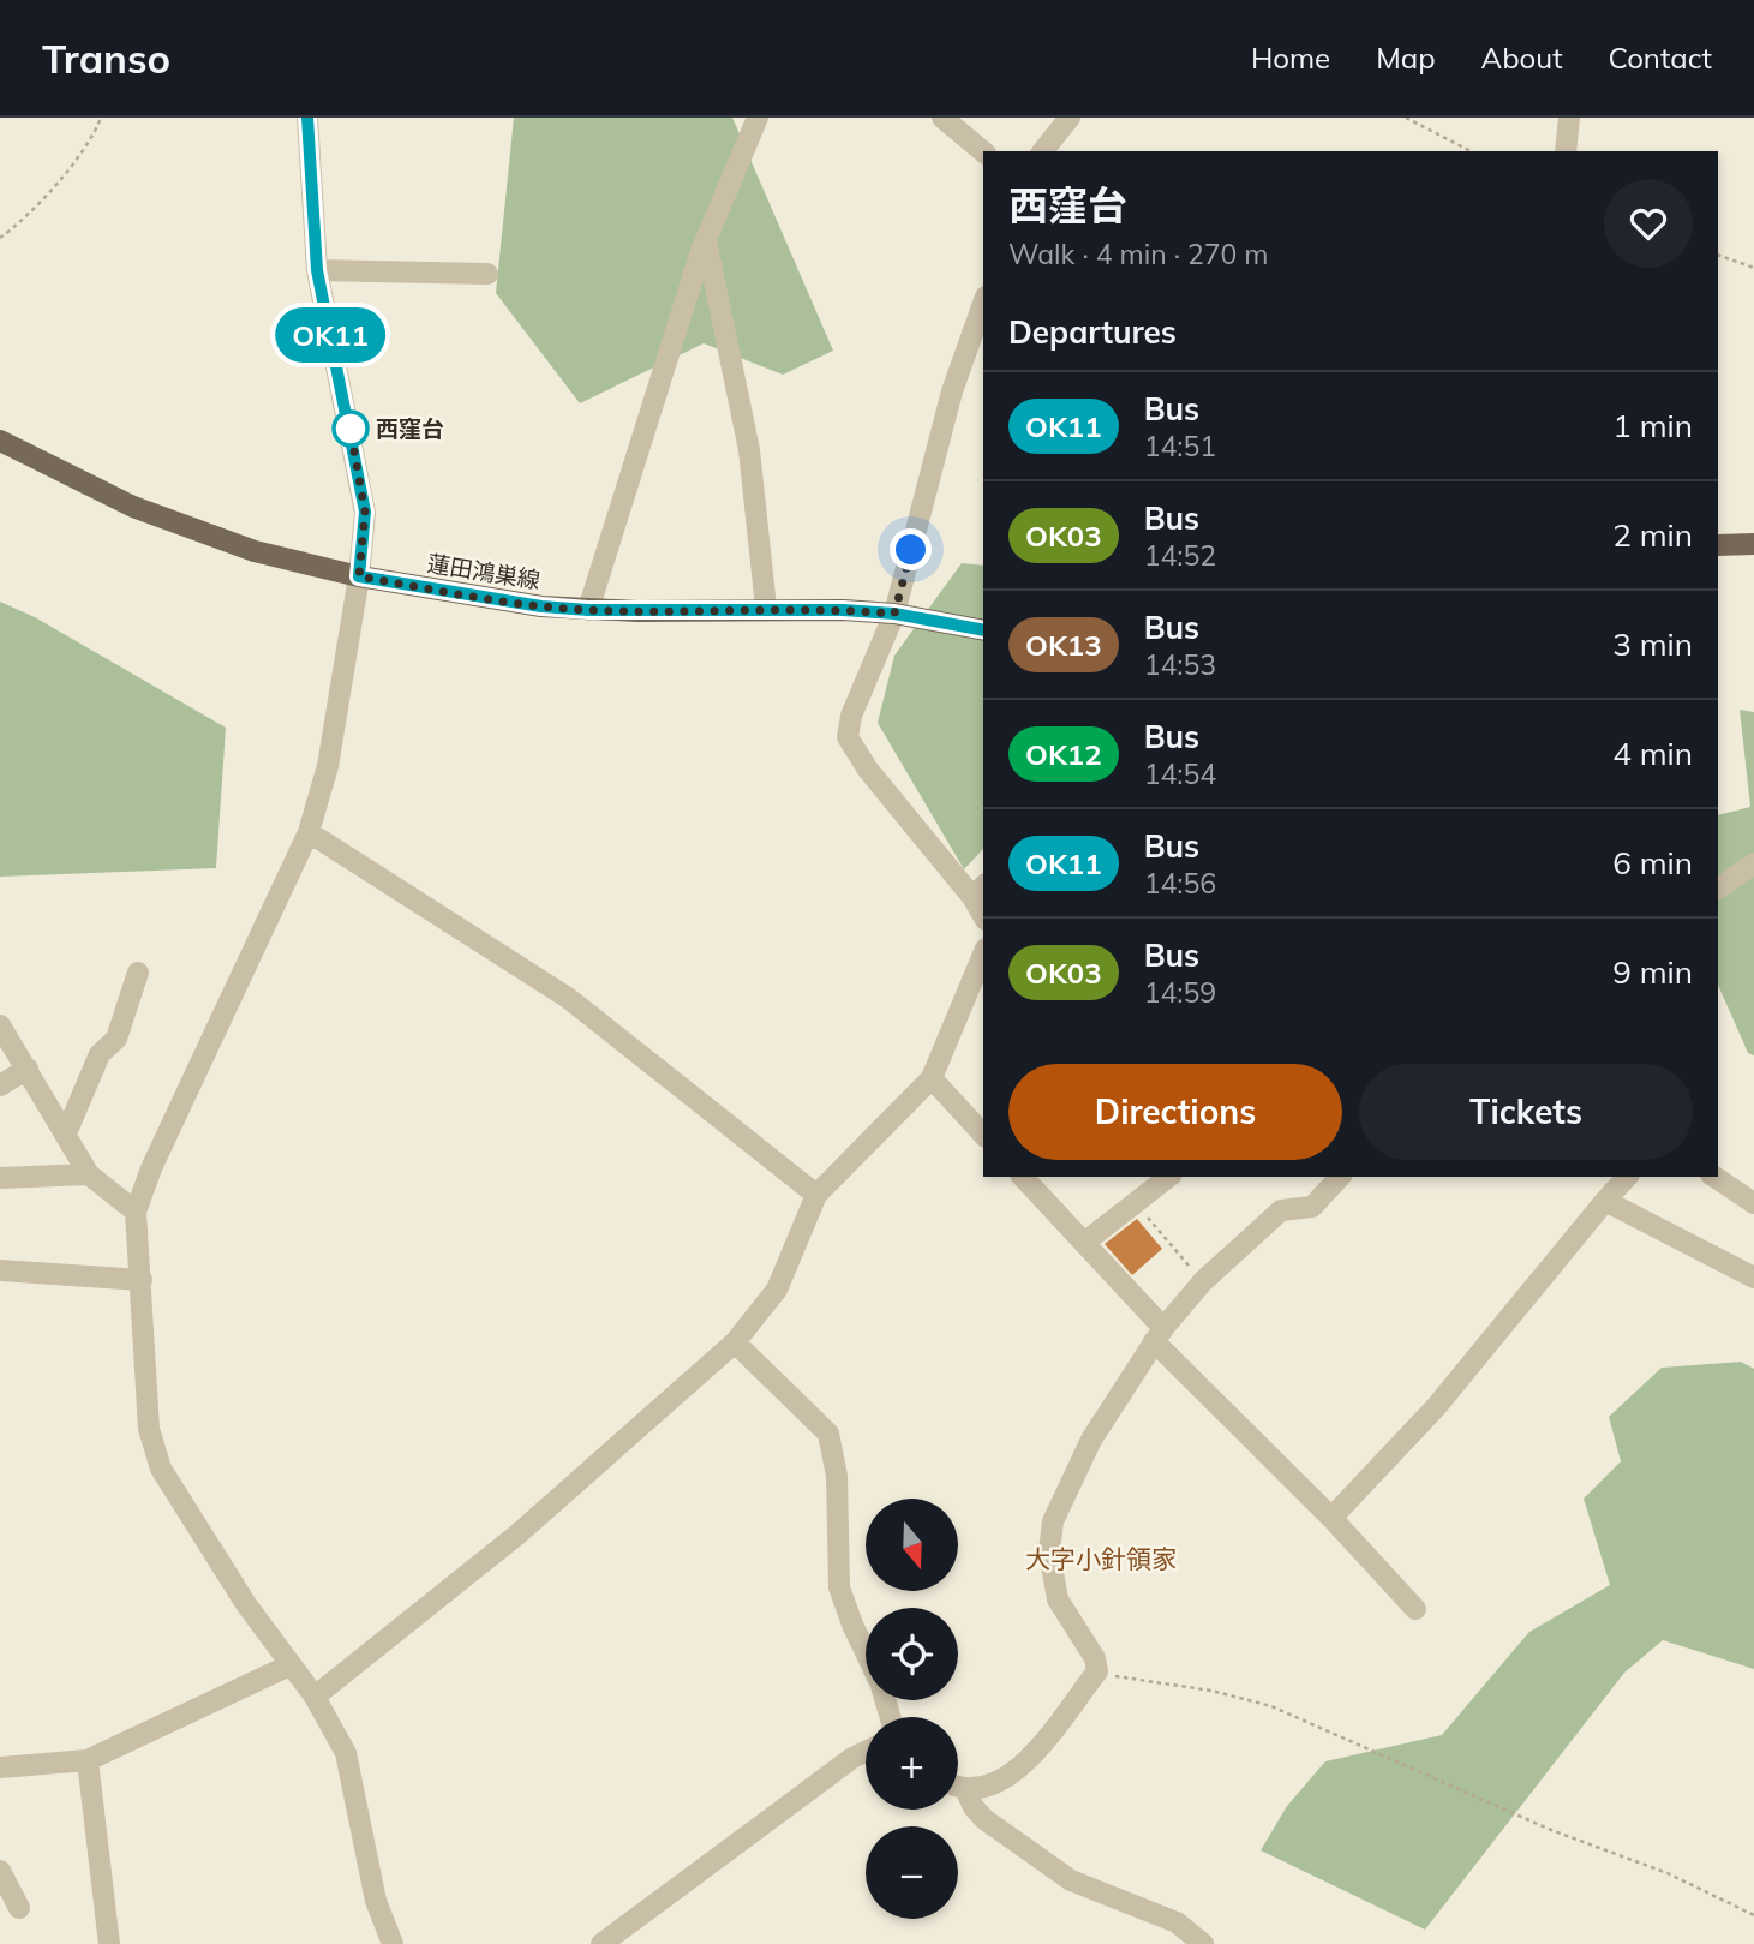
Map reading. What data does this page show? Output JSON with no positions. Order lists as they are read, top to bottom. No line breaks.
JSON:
{"streets":{"main road":["蓮田鴻巣線"]},"districts":["大字小針領家"],"places":["西窪台"],"lines":["bus line OK11"],"north":"bottom","page":{"header":"Transo","nav":["Home","Map","About","Contact"],"on_map":"OK11","heading":[["西窪台","Walk · 4 min · 270 m"],"Departures"],"list":[{"mark":"OK11","name":"Bus","note":"14:51","value":"1 min"},{"mark":"OK03","name":"Bus","note":"14:52","value":"2 min"},{"mark":"OK13","name":"Bus","note":"14:53","value":"3 min"},{"mark":"OK12","name":"Bus","note":"14:54","value":"4 min"},{"mark":"OK11","name":"Bus","note":"14:56","value":"6 min"},{"mark":"OK03","name":"Bus","note":"14:59","value":"9 min"}],"buttons":["Directions","Tickets"],"map_buttons":["+","−"]}}
